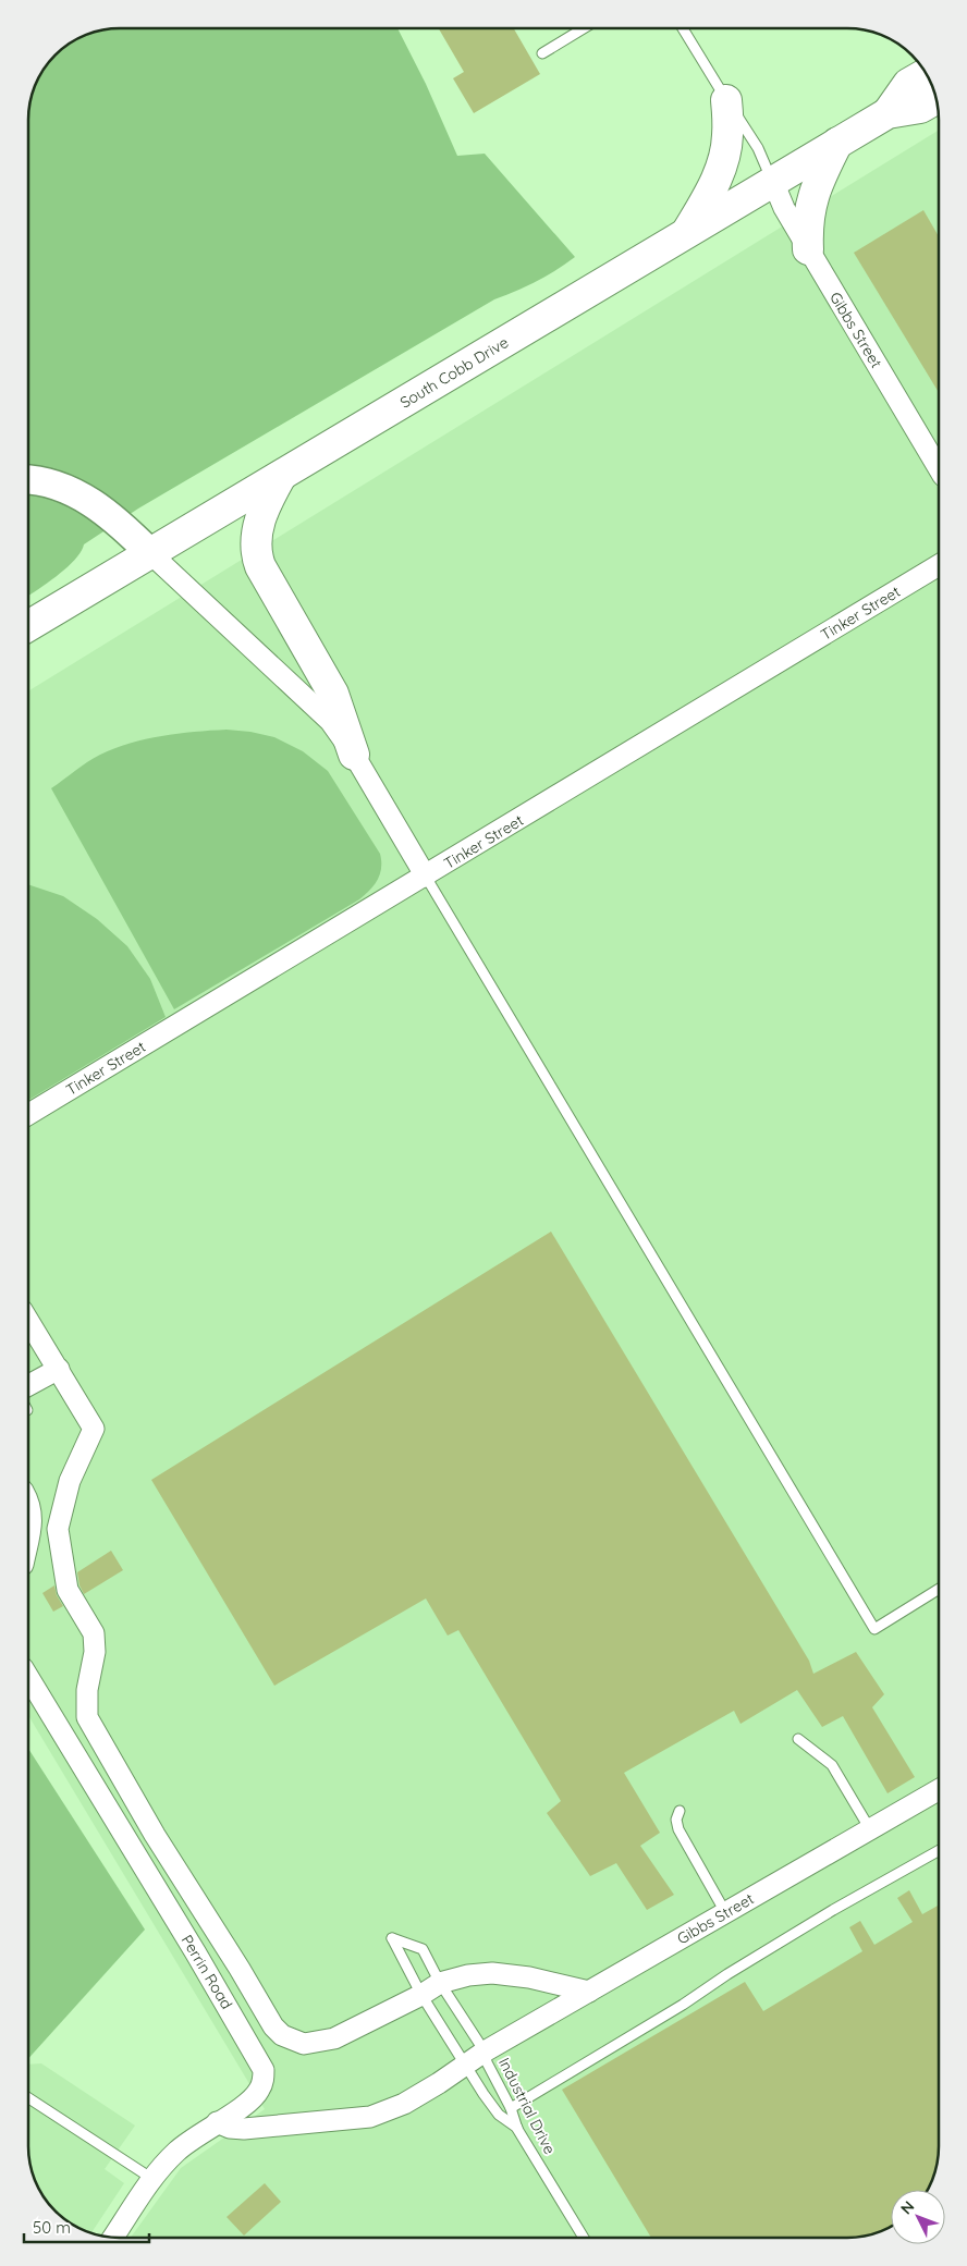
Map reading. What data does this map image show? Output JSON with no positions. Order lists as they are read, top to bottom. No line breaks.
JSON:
{"streets":{"main road":["South Cobb Drive"],"street":["Gibbs Street","Tinker Street","Perrin Road"],"lane":["Industrial Drive"]},"crossings":[["Gibbs Street","South Cobb Drive"],["Gibbs Street","Perrin Road"],["Gibbs Street","Industrial Drive"]],"scale_bar":"50 m","north":"top left"}
